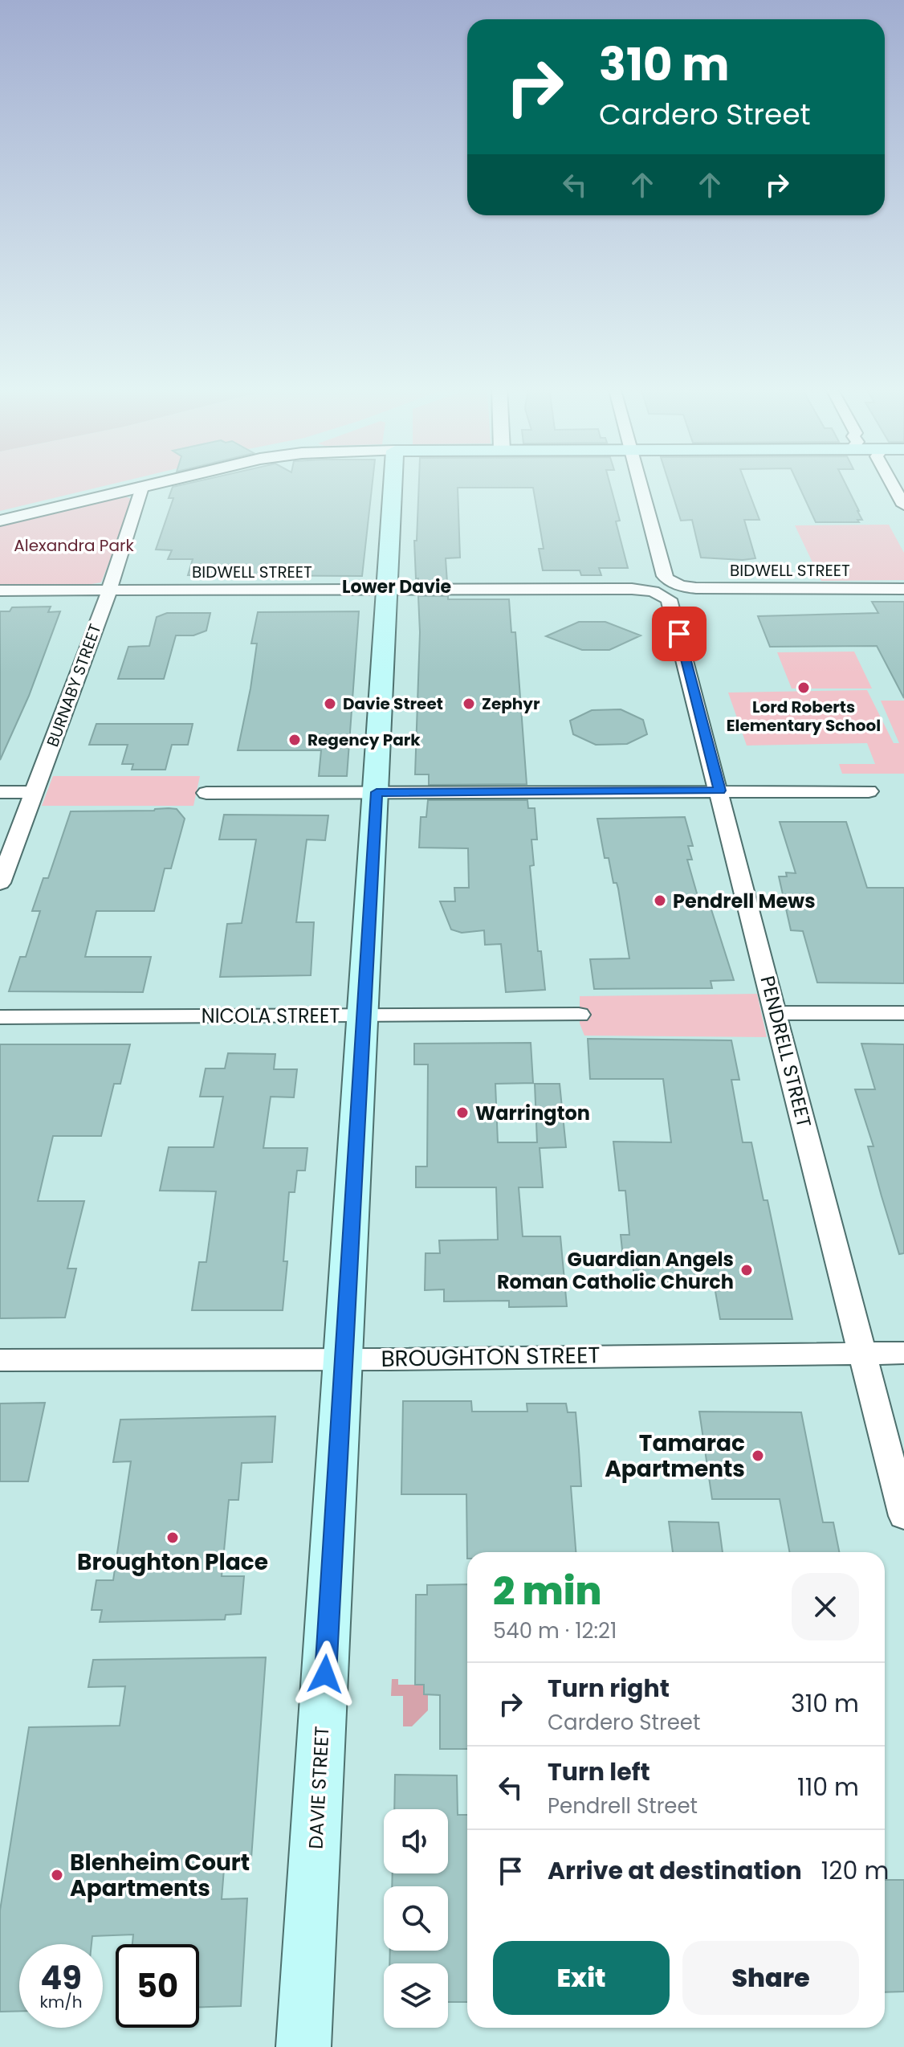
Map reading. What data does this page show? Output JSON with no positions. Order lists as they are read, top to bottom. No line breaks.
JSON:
{"streets":{"main road":["DAVIE STREET"],"street":["BIDWELL STREET","BURNABY STREET","NICOLA STREET","PENDRELL STREET","BROUGHTON STREET"]},"crossings":[["BIDWELL STREET","BURNABY STREET"],["BIDWELL STREET","PENDRELL STREET"],["BIDWELL STREET","DAVIE STREET"],["NICOLA STREET","DAVIE STREET"],["PENDRELL STREET","BROUGHTON STREET"],["BROUGHTON STREET","DAVIE STREET"]],"districts":["Lower Davie"],"parks":["Alexandra Park"],"places":["Lord Roberts Elementary School","Davie Street","Zephyr","Regency Park","Pendrell Mews","Warrington","Guardian Angels Roman Catholic Church","Tamarac Apartments","Broughton Place","Blenheim Court Apartments"],"page":{"turn":["310 m","Cardero Street"],"heading":["2 min","540 m · 12:21"],"list":[{"name":"Turn right","note":"Cardero Street","value":"310 m"},{"name":"Turn left","note":"Pendrell Street","value":"110 m"},{"name":"Arrive at destination","value":"120 m"}],"buttons":["Exit","Share"],"speed":"49 km/h","limit":"50"}}
